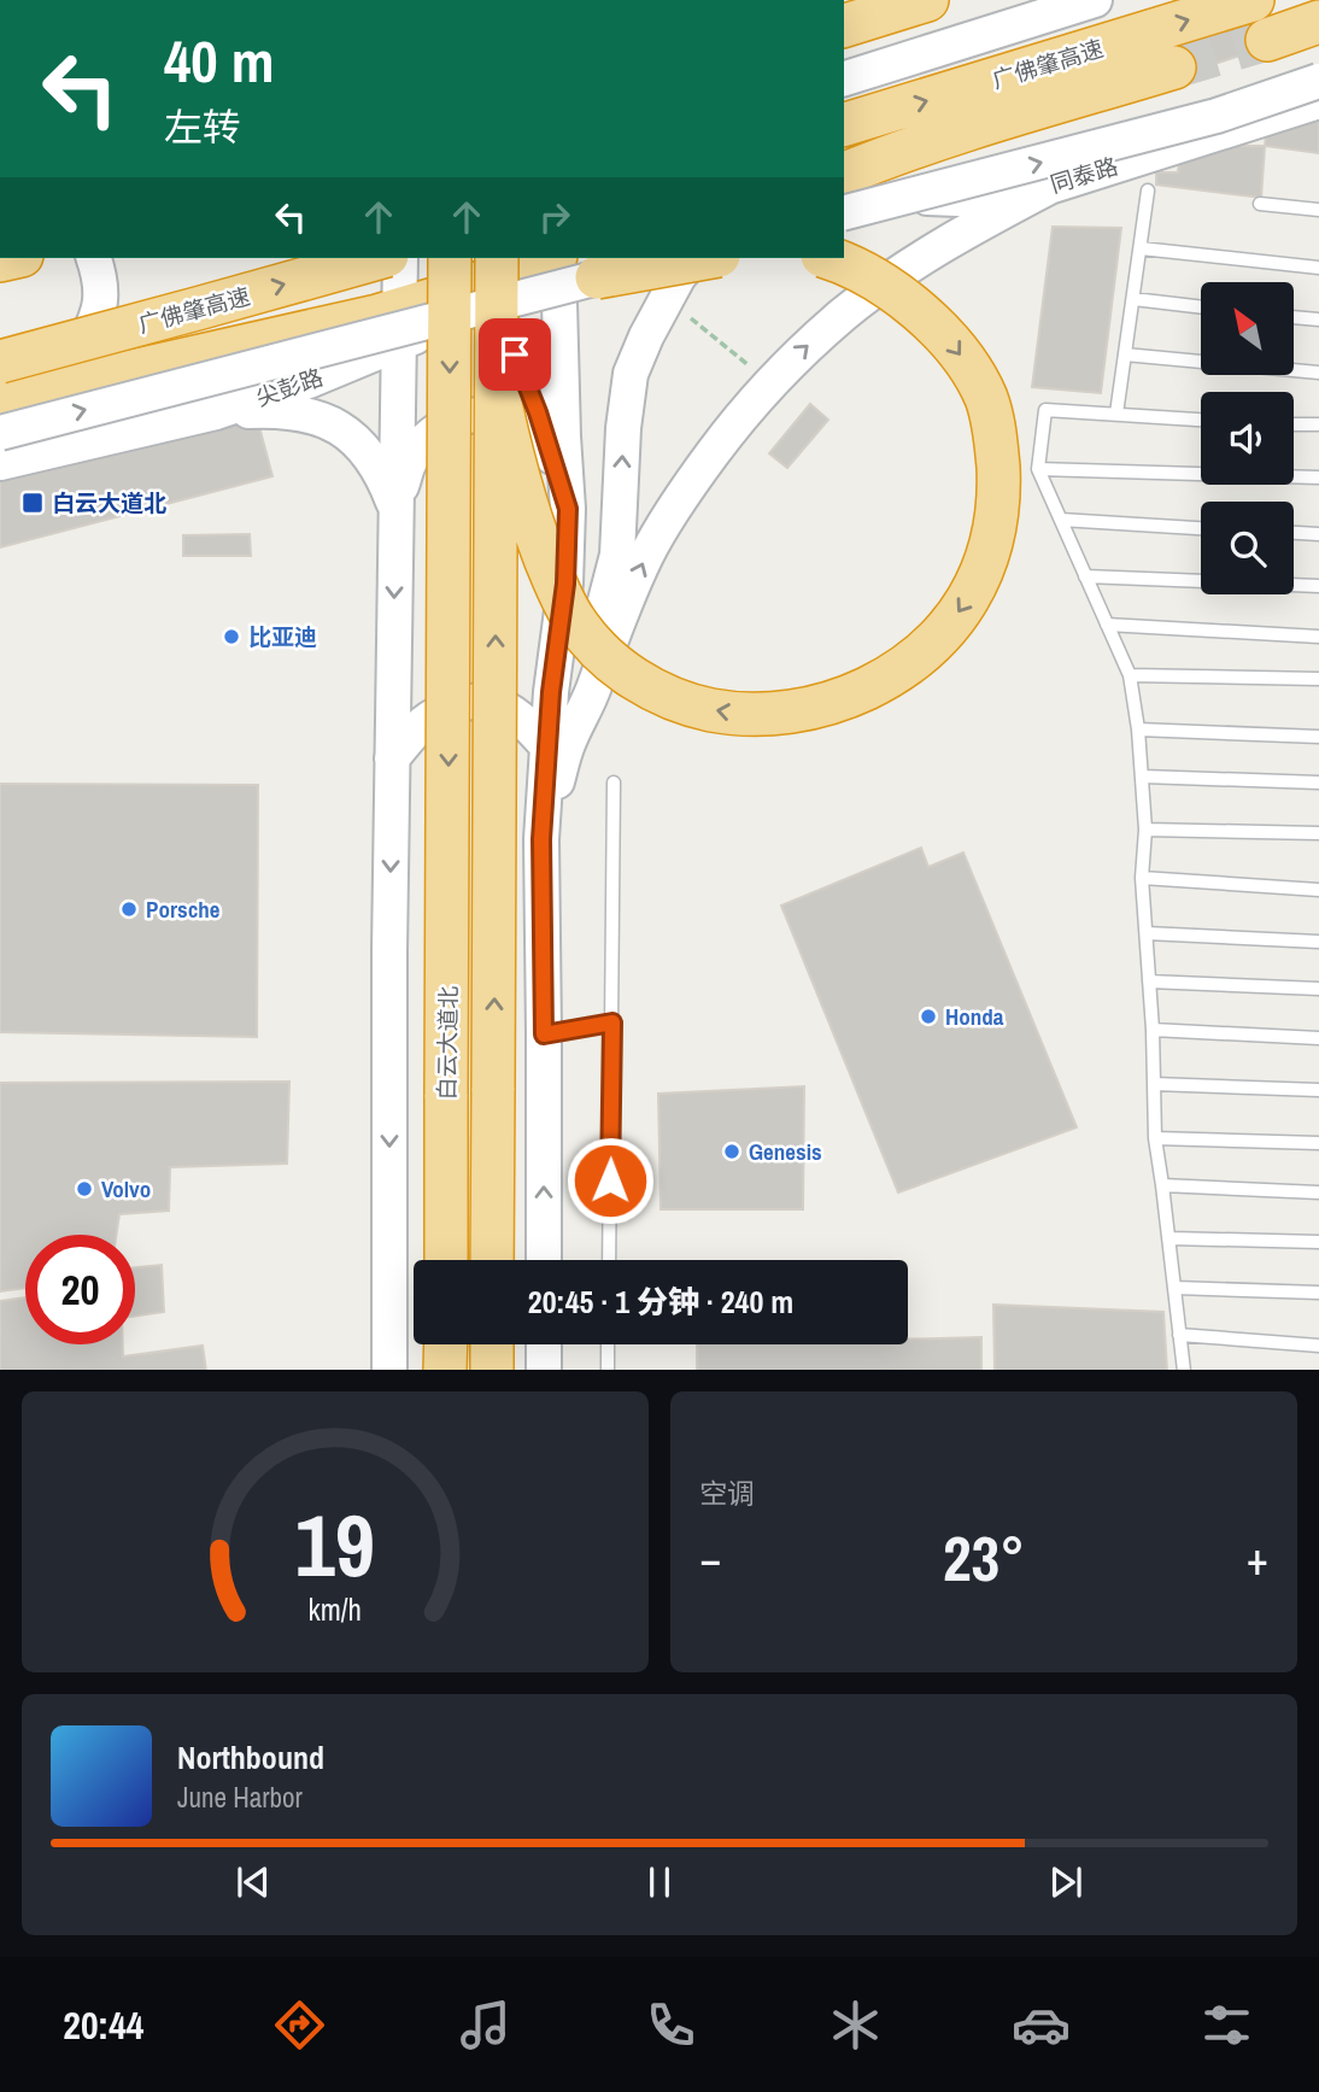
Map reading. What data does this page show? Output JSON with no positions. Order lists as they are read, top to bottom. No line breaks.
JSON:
{"streets":{"highway":["广佛肇高速","白云大道北"],"street":["同泰路","尖彭路"]},"places":{"transit":["白云大道北"],"other":["比亚迪","Porsche","Honda","Genesis","Volvo"]},"north":"top left","page":{"turn":["40 m","左转"],"limit":"20","trip":"20:45 · 1 分钟 · 240 m","tile":"空调","heat":["−","23°","+"],"song":["Northbound","June Harbor"],"tabs":"20:44","gauge":["19","km/h"]}}
